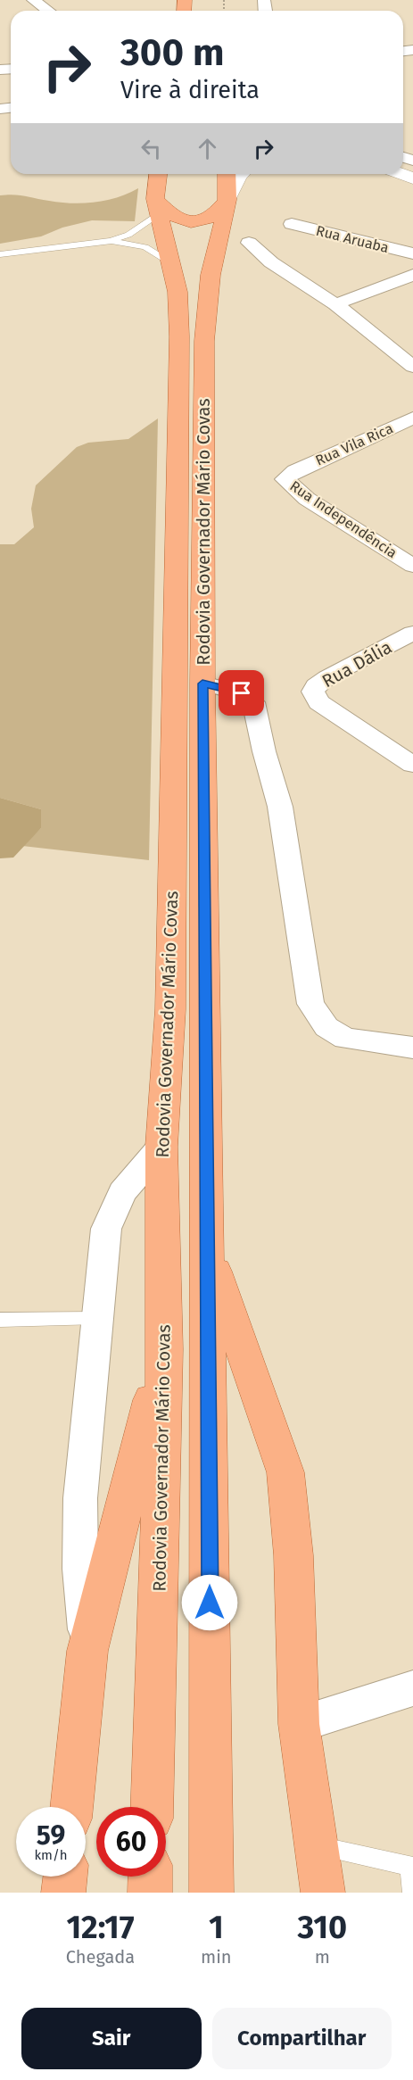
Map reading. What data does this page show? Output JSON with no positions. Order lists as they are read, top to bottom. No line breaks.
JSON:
{"streets":{"main road":["Rodovia Governador Mário Covas"],"street":["Rua Aruaba","Rua Vila Rica","Rua Independência","Rua Dália"]},"crossings":[["Rua Vila Rica","Rua Independência"]],"page":{"turn":["300 m","Vire à direita"],"speed":"59 km/h","limit":"60","eta":["12:17","Chegada","1","min","310","m"],"buttons":["Sair","Compartilhar"]}}
